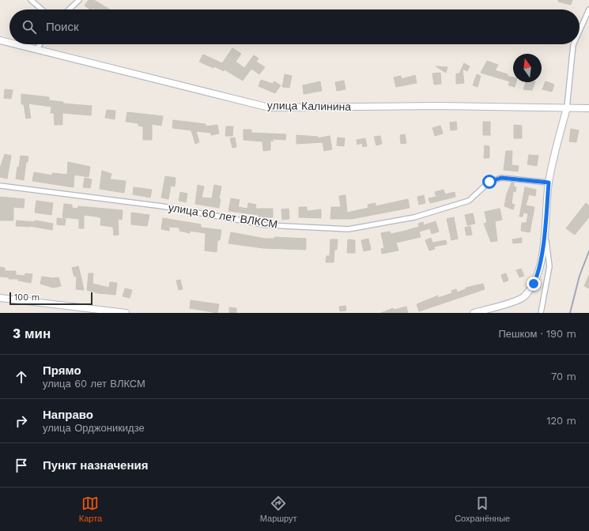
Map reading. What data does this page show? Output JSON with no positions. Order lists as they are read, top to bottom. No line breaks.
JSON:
{"streets":{"street":["улица Калинина","улица 60 лет ВЛКСМ"]},"scale_bar":"100 m","north":"top","page":{"search":"Поиск","scale":"100 m","heading":["3 мин","Пешком · 190 m"],"list":[["Прямо","улица 60 лет ВЛКСМ","70 m"],["Направо","улица Орджоникидзе","120 m"],"Пункт назначения"],"nav":["Карта","Маршрут","Сохранённые"]}}
